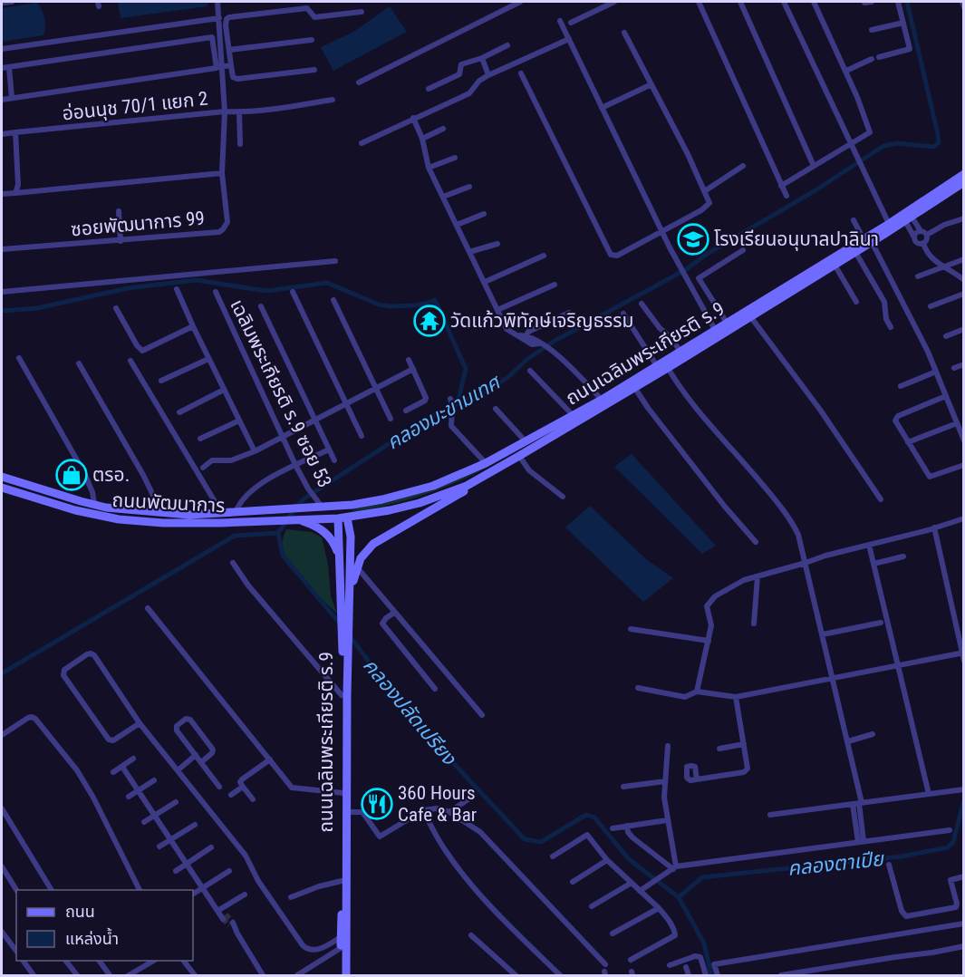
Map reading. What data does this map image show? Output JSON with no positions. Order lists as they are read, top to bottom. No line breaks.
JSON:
{"streets":{"main road":["ถนนเฉลิมพระเกียรติ ร.9","ถนนพัฒนาการ"],"street":["อ่อนนุช 70/1 แยก 2","ซอยพัฒนาการ 99","เฉลิมพระเกียรติ ร.9 ซอย 53"]},"crossings":[["อ่อนนุช 70/1 แยก 2","ซอยพัฒนาการ 99"],["ถนนเฉลิมพระเกียรติ ร.9","เฉลิมพระเกียรติ ร.9 ซอย 53"],["ถนนเฉลิมพระเกียรติ ร.9","ถนนพัฒนาการ"],["เฉลิมพระเกียรติ ร.9 ซอย 53","ถนนพัฒนาการ"]],"water":["คลองมะขามเทศ","คลองปลัดเปรียง","คลองตาเปีย"],"places":{"school or university":["โรงเรียนอนุบาลปาลินา"],"temple":["วัดแก้วพิทักษ์เจริญธรรม"],"shop":["ตรอ."],"restaurant":["360 Hours Cafe & Bar"]},"legend":["ถนน","แหล่งน้ำ"]}
